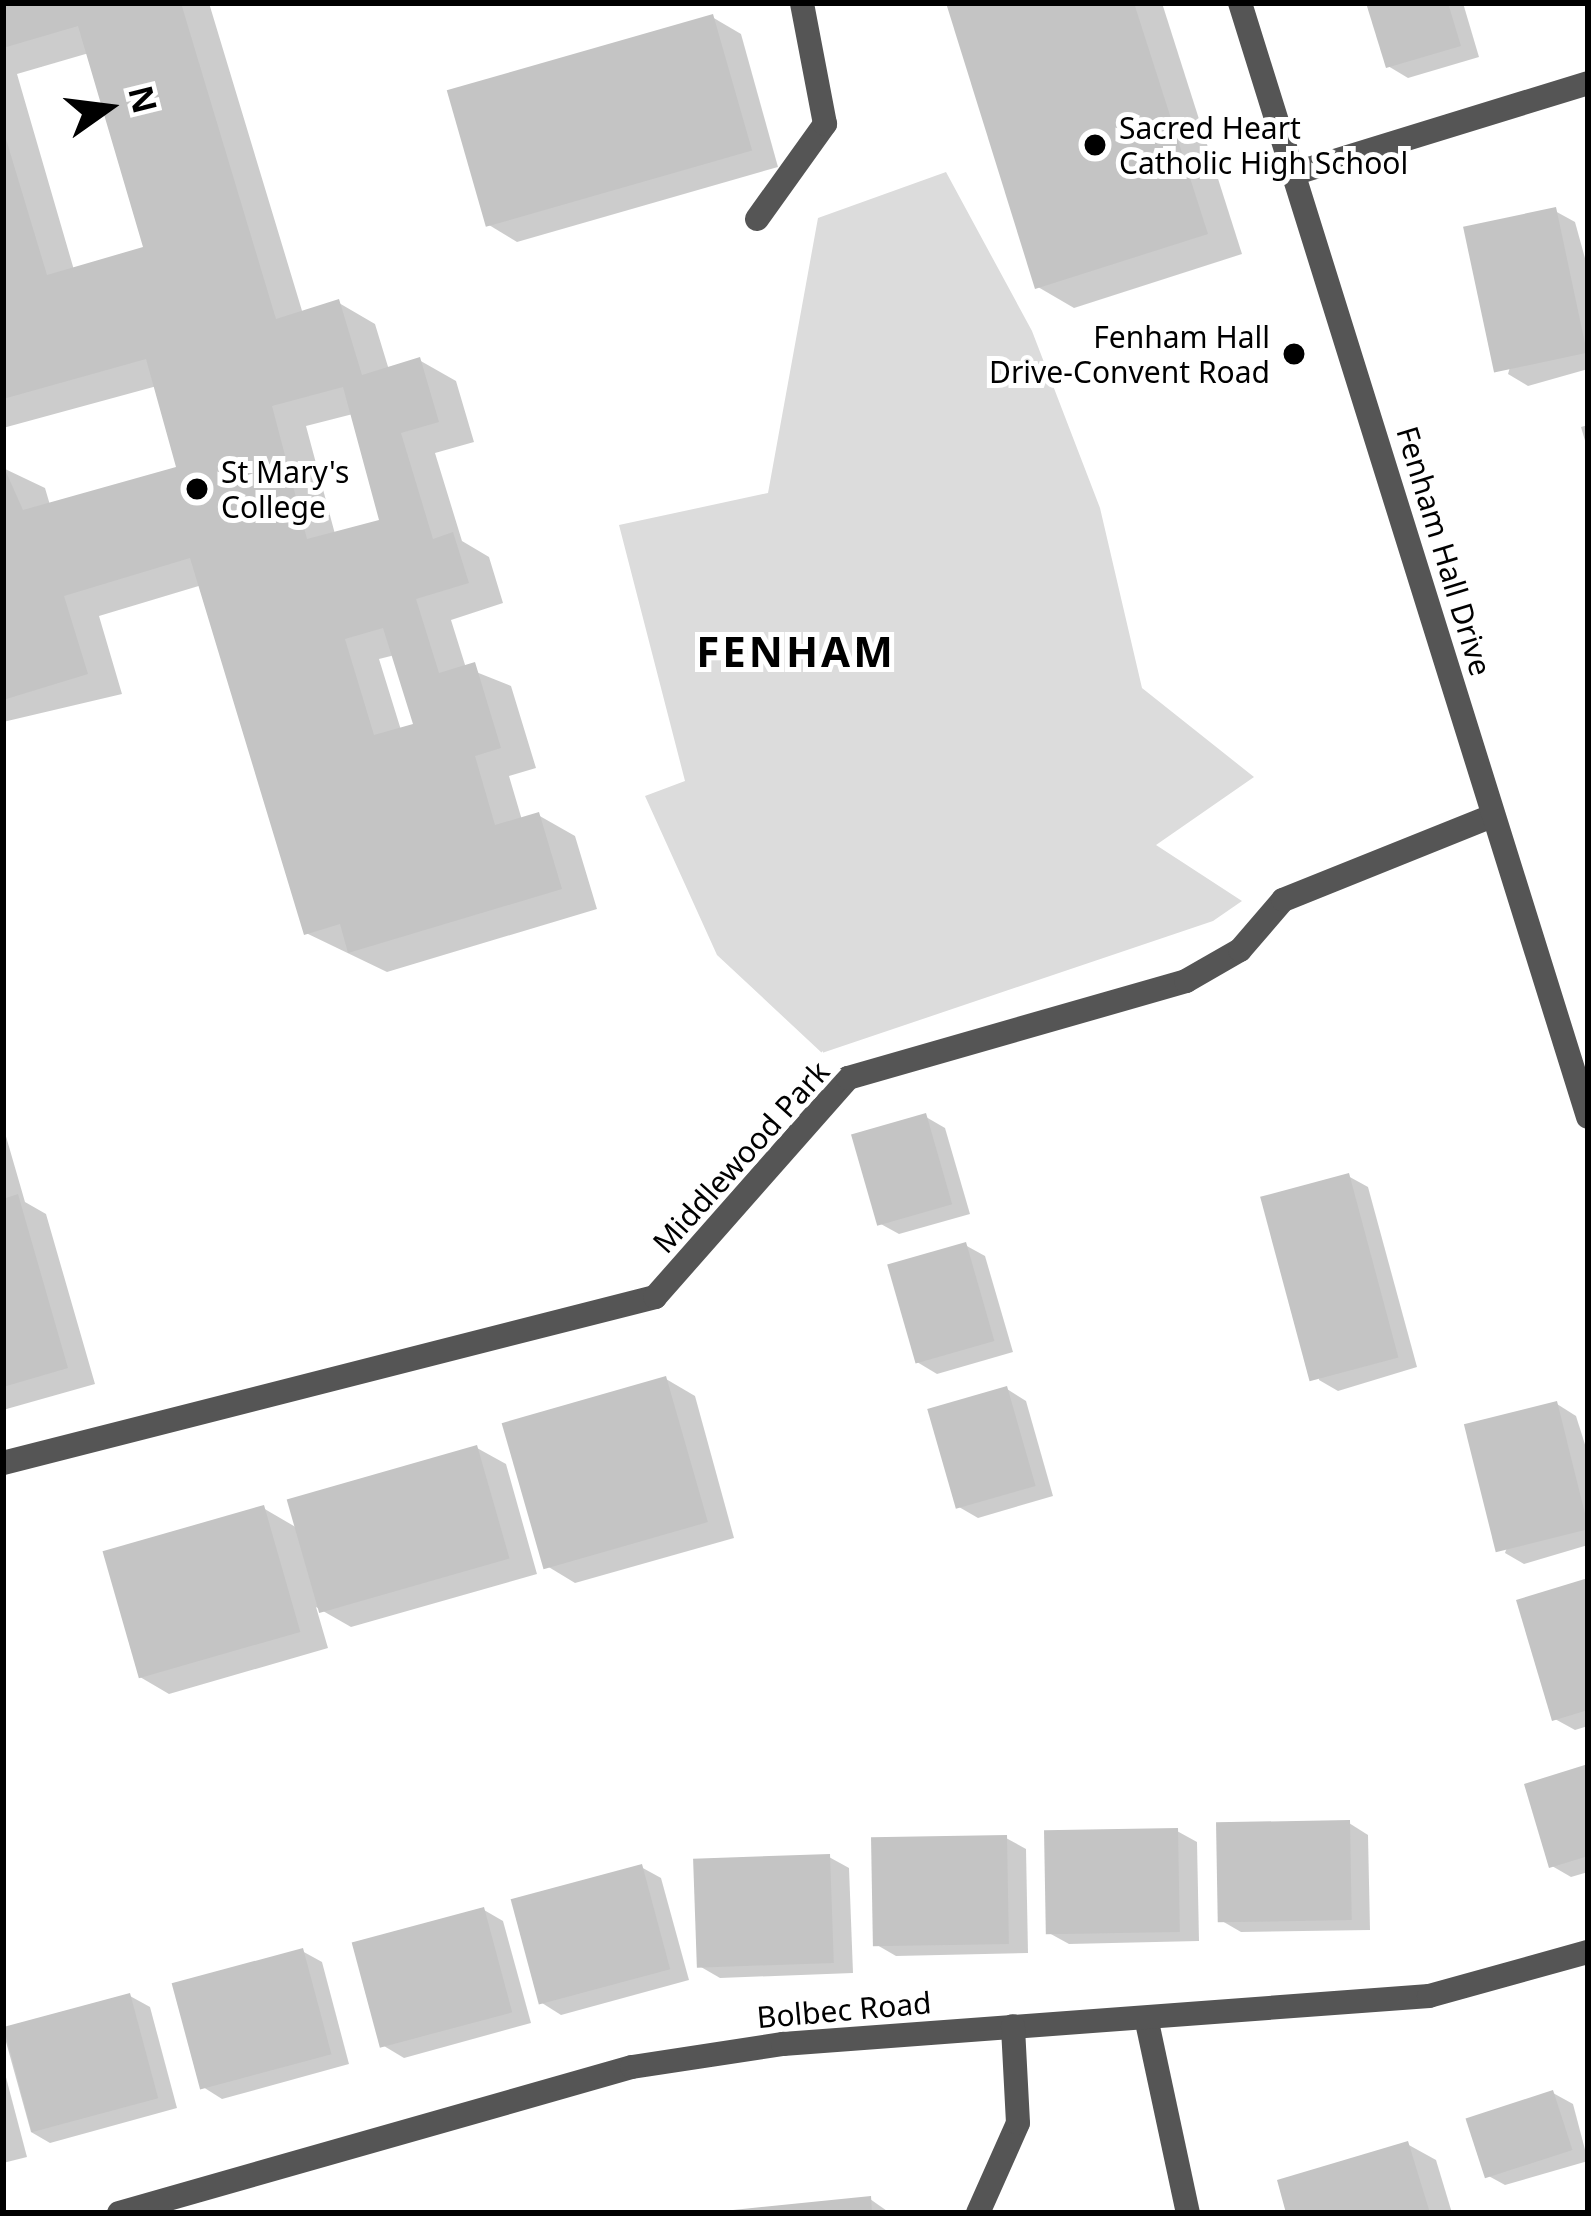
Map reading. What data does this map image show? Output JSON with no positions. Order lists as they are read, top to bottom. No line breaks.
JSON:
{"streets":{"street":["Fenham Hall Drive","Middlewood Park","Bolbec Road"]},"crossings":[["Fenham Hall Drive","Middlewood Park"]],"districts":["FENHAM"],"places":["Sacred Heart Catholic High School","Fenham Hall Drive-Convent Road","St Mary's College"],"north":"right"}
